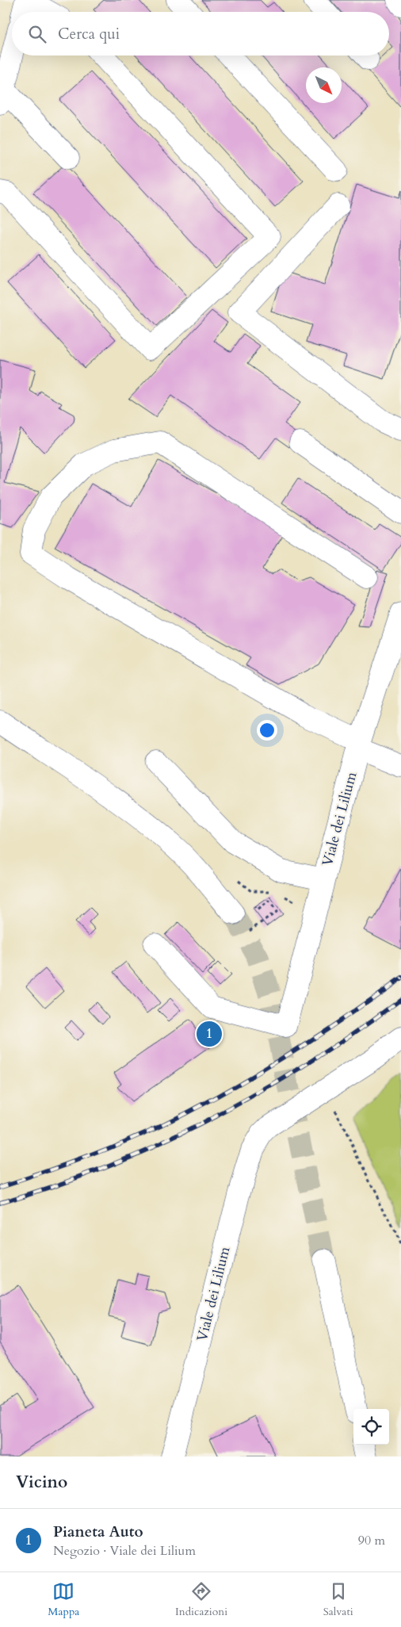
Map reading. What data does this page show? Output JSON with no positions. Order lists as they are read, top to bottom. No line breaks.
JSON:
{"streets":{"street":["Viale dei Lilium"]},"north":"bottom right","page":{"search":"Cerca qui","pins":"1","heading":"Vicino","list":[{"mark":"1","name":"Pianeta Auto","note":"Negozio · Viale dei Lilium","value":"90 m"}],"nav":["Mappa","Indicazioni","Salvati"]}}
